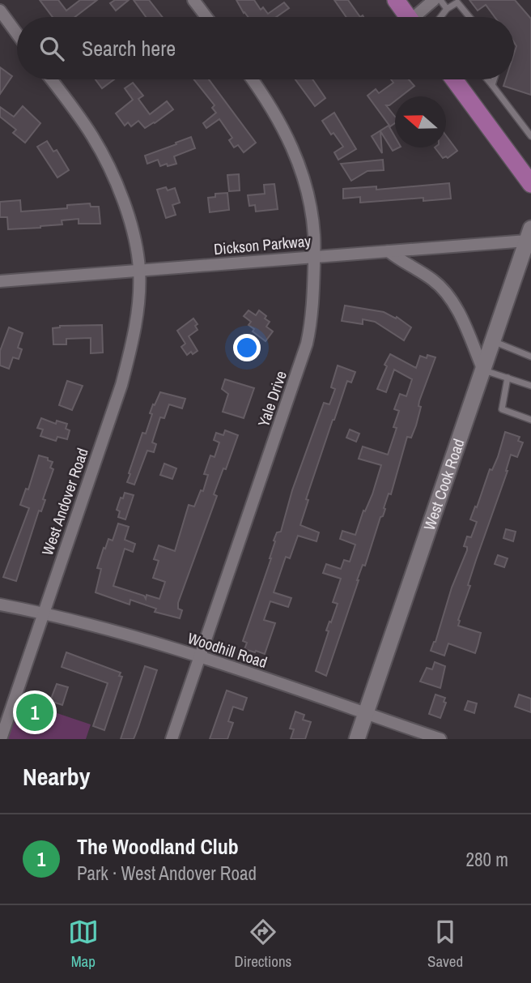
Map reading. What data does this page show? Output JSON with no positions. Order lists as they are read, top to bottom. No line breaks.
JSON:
{"streets":{"main road":["West Cook Road"],"street":["Dickson Parkway","Yale Drive","West Andover Road","Woodhill Road"]},"crossings":[["Dickson Parkway","Yale Drive"],["Dickson Parkway","West Cook Road"],["Dickson Parkway","West Andover Road"],["Yale Drive","Woodhill Road"],["West Cook Road","Woodhill Road"],["West Andover Road","Woodhill Road"]],"north":"left","page":{"search":"Search here","pins":"1","heading":"Nearby","list":[{"mark":"1","name":"The Woodland Club","note":"Park · West Andover Road","value":"280 m"}],"nav":["Map","Directions","Saved"]}}
